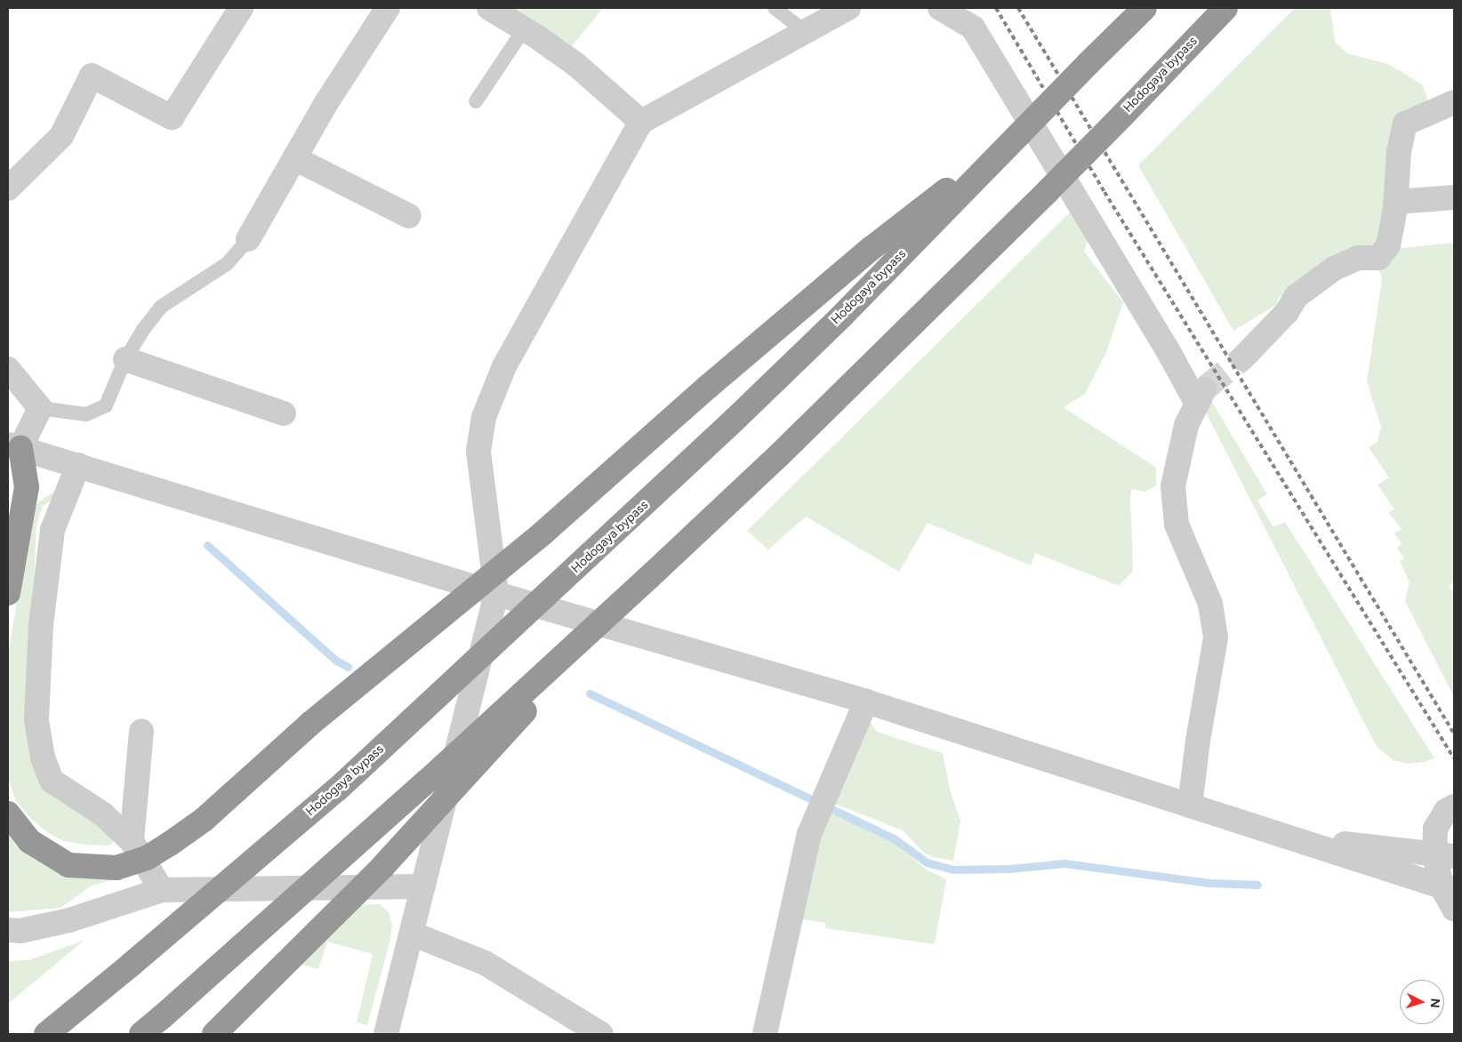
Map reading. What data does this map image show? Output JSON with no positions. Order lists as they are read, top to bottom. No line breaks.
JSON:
{"streets":{"highway":["Hodogaya bypass"]},"north":"right"}
